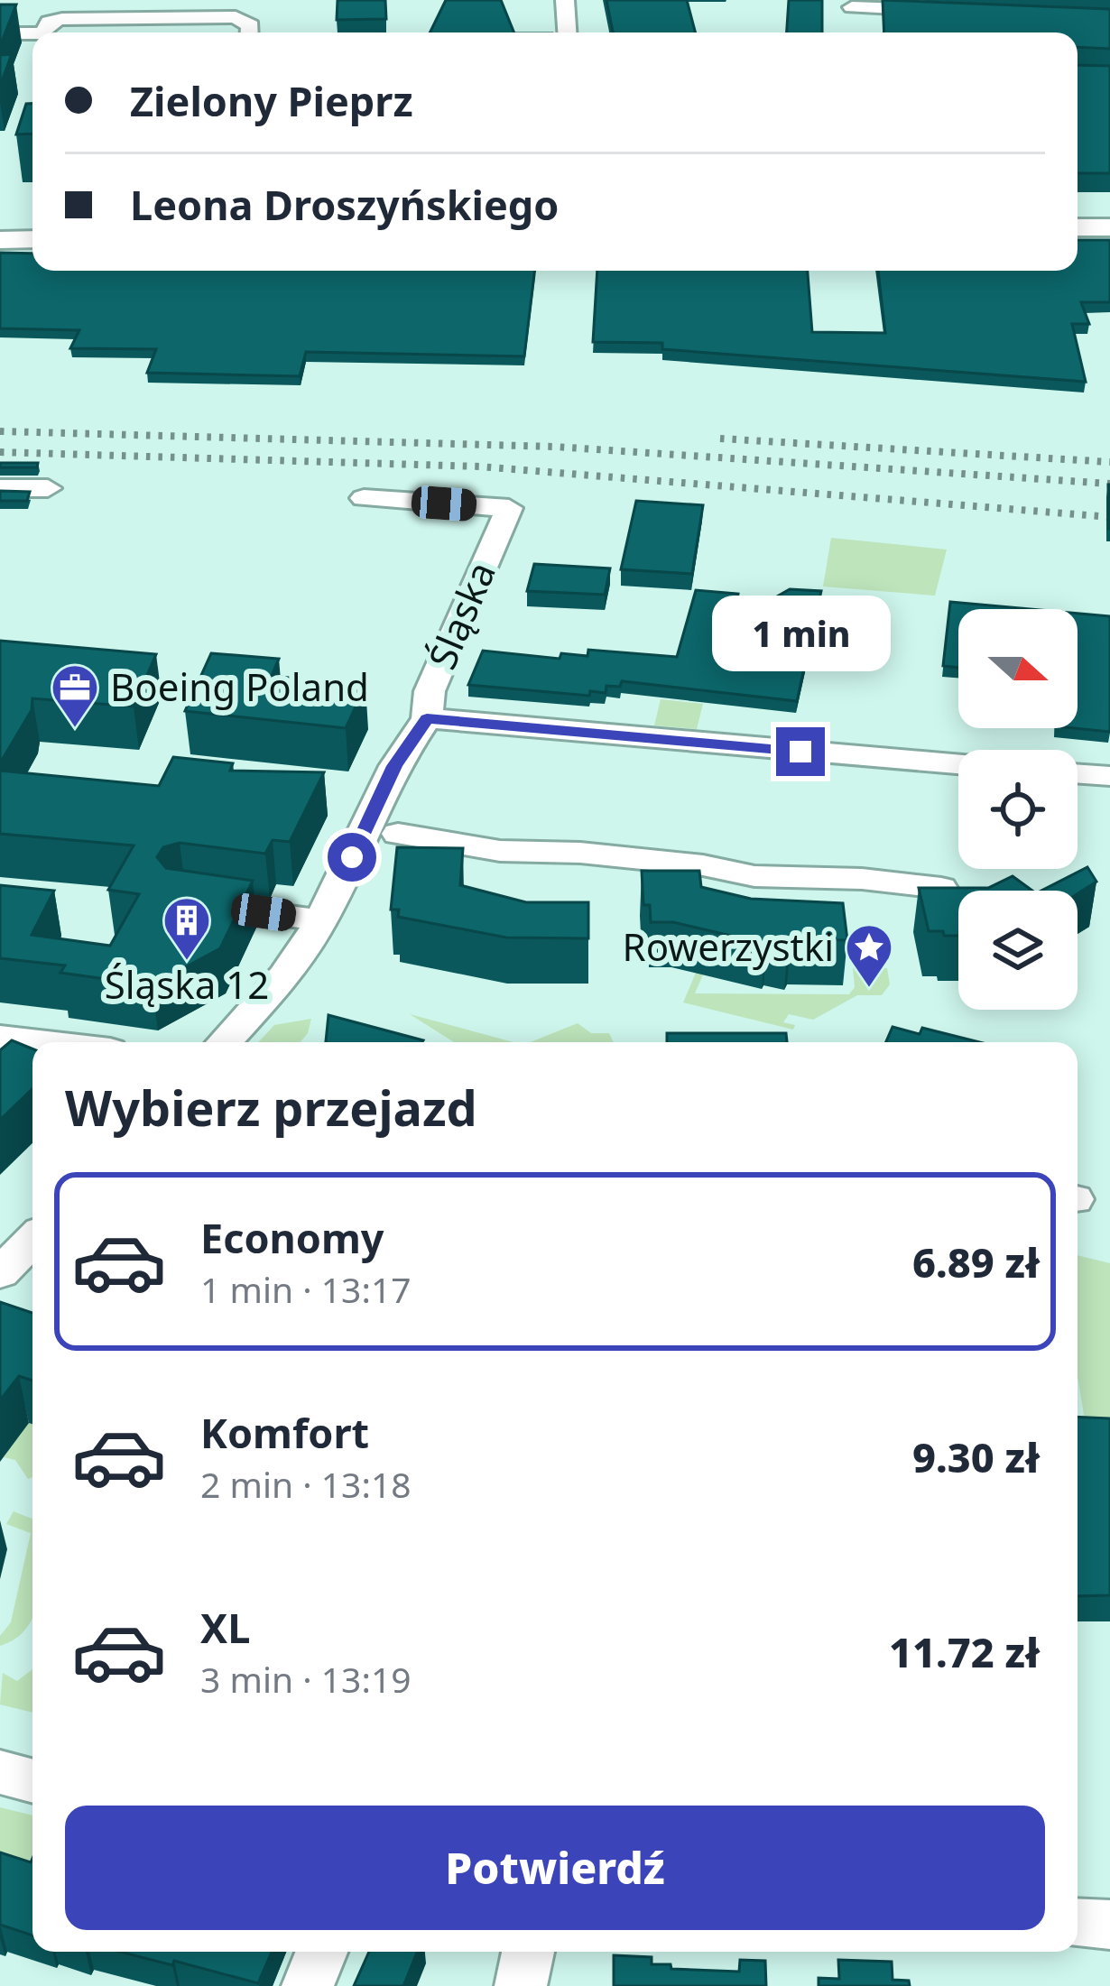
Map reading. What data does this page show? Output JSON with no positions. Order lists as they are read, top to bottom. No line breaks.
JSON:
{"streets":{"street":["Śląska"]},"places":{"office":["Boeing Poland"],"building":["Śląska 12"],"place":["Rowerzystki"]},"north":"right","page":{"banner":["Zielony Pieprz","Leona Droszyńskiego"],"bubble":"1 min","heading":"Wybierz przejazd","list":[{"name":"Economy","note":"1 min · 13:17","value":"6.89 zł"},{"name":"Komfort","note":"2 min · 13:18","value":"9.30 zł"},{"name":"XL","note":"3 min · 13:19","value":"11.72 zł"}],"buttons":"Potwierdź"}}
